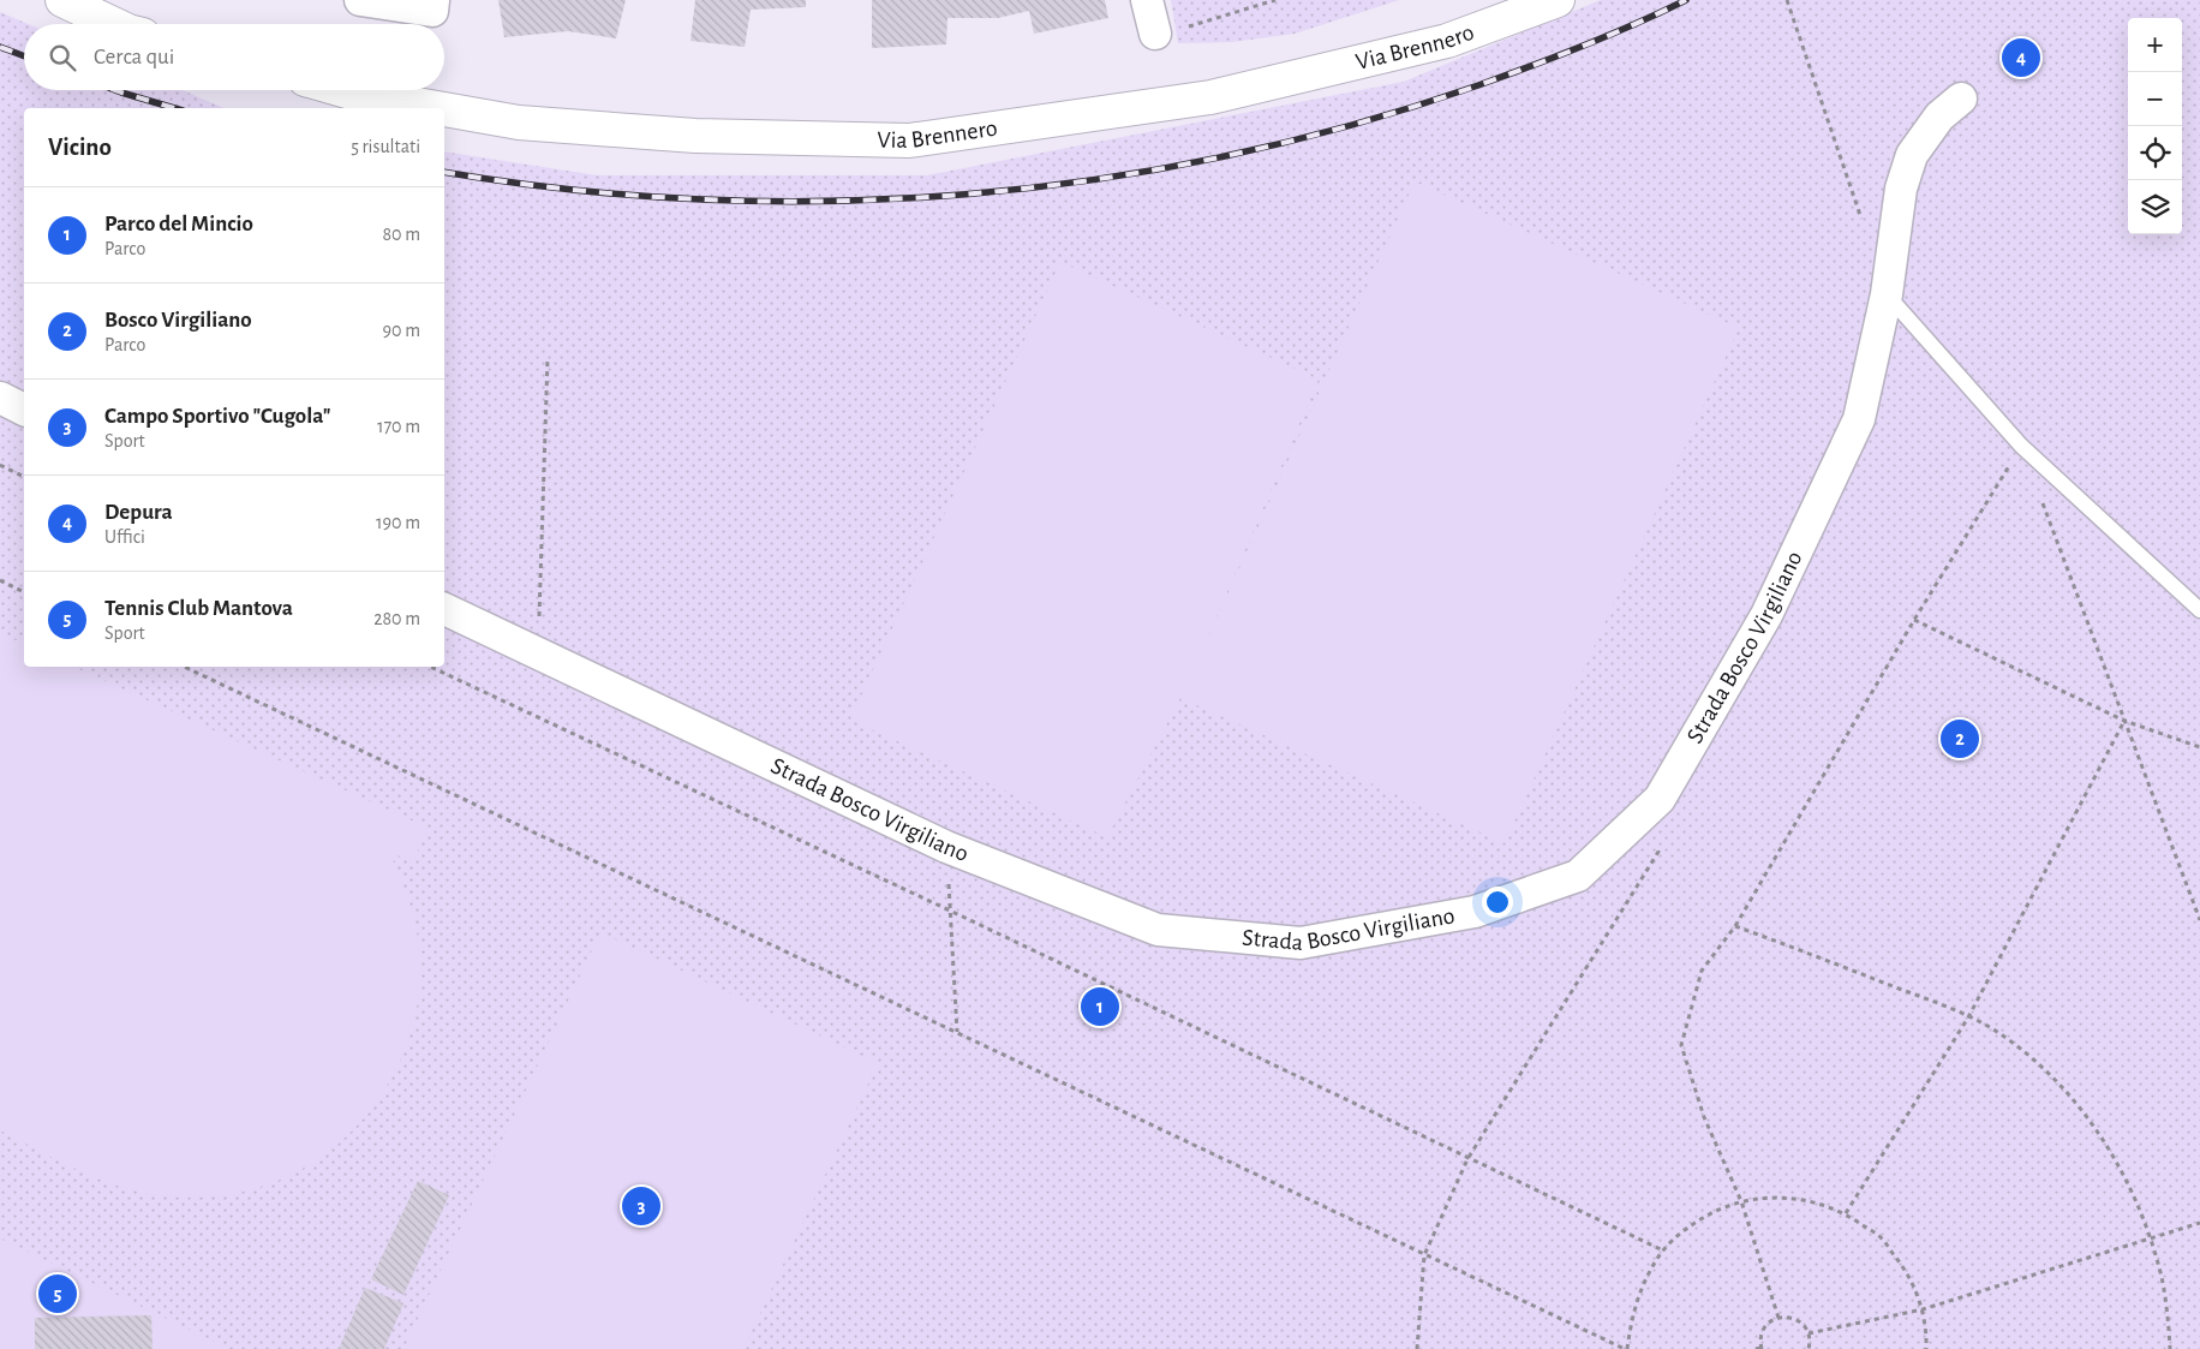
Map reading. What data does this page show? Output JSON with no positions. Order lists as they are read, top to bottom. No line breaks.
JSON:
{"streets":{"main road":["Via Brennero"],"street":["Strada Bosco Virgiliano"]},"page":{"map_buttons":["+","−"],"search":"Cerca qui","pins":["4","2","1","3","5"],"heading":["Vicino","5 risultati"],"list":[{"mark":"1","name":"Parco del Mincio","note":"Parco","value":"80 m"},{"mark":"2","name":"Bosco Virgiliano","note":"Parco","value":"90 m"},{"mark":"3","name":"Campo Sportivo \"Cugola\"","note":"Sport","value":"170 m"},{"mark":"4","name":"Depura","note":"Uffici","value":"190 m"},{"mark":"5","name":"Tennis Club Mantova","note":"Sport","value":"280 m"}]}}
